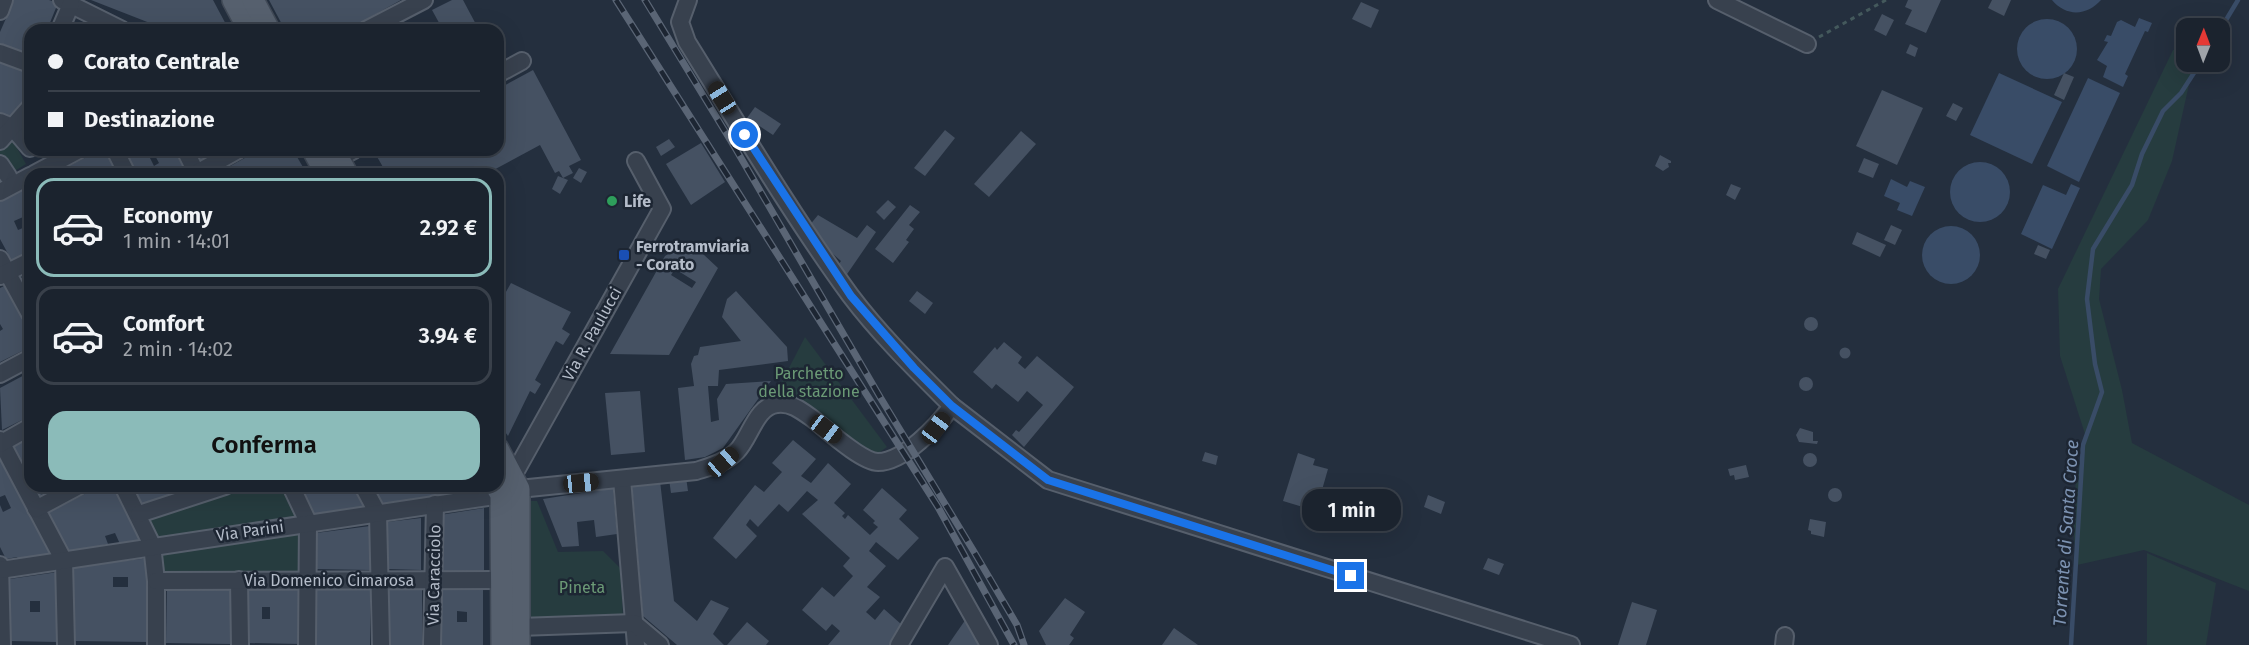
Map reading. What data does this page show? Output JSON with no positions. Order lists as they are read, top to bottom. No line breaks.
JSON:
{"streets":{"street":["Via R. Paulucci","Via Parini","Via Caracciolo","Via Domenico Cimarosa"]},"crossings":[["Via R. Paulucci","Via Parini"],["Via Parini","Via Caracciolo"],["Via Caracciolo","Via Domenico Cimarosa"]],"water":["Torrente di Santa Croce"],"parks":["Parchetto della stazione","Pineta"],"places":{"other":["Life"],"transit":["Ferrotramviaria - Corato"]},"north":"top","page":{"banner":["Corato Centrale","Destinazione"],"list":[{"name":"Economy","note":"1 min · 14:01","value":"2.92 €"},{"name":"Comfort","note":"2 min · 14:02","value":"3.94 €"}],"buttons":"Conferma","bubble":"1 min"}}
